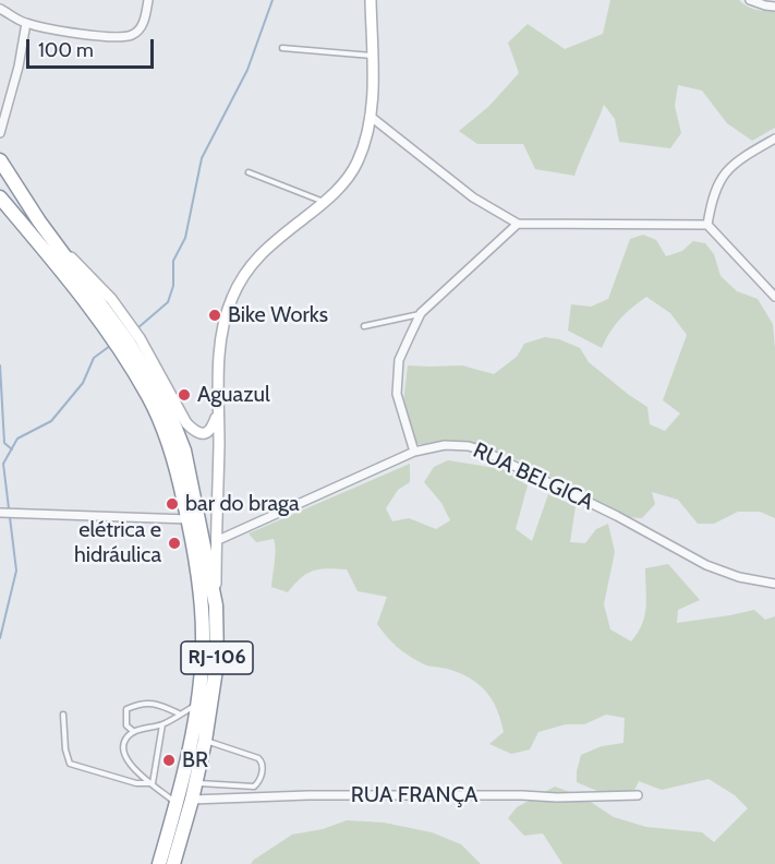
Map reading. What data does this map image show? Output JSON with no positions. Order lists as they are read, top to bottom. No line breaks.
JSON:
{"streets":{"highway":["RJ-106"],"street":["RUA BELGICA","RUA FRANÇA"]},"crossings":[["RJ-106","RUA FRANÇA"]],"places":["Bike Works","Aguazul","bar do braga","elétrica e hidráulica","BR"],"scale_bar":"100 m"}
